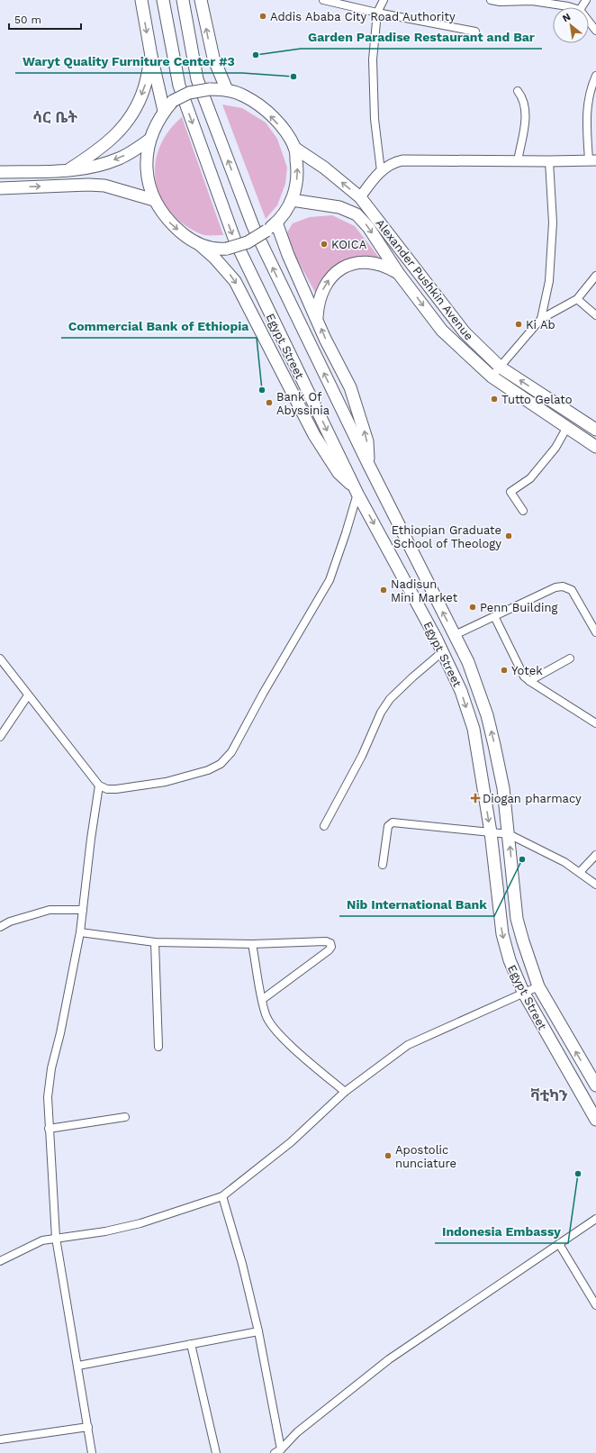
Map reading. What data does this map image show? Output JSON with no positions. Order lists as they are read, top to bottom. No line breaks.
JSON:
{"streets":{"main road":["Alexander Pushkin Avenue","Egypt Street"]},"districts":["ሳር ቤት","ቫቲካን"],"places":{"other":["Addis Ababa City Road Authority","Garden Paradise Restaurant and Bar","Waryt Quality Furniture Center #3","KOICA","Ki Ab","Commercial Bank of Ethiopia","Tutto Gelato","Bank Of Abyssinia","Ethiopian Graduate School of Theology","Nadisun Mini Market","Penn Building","Yotek","Nib International Bank","Apostolic nunciature","Indonesia Embassy"],"health":["Diogan pharmacy"]},"scale_bar":"50 m","north":"top left"}
